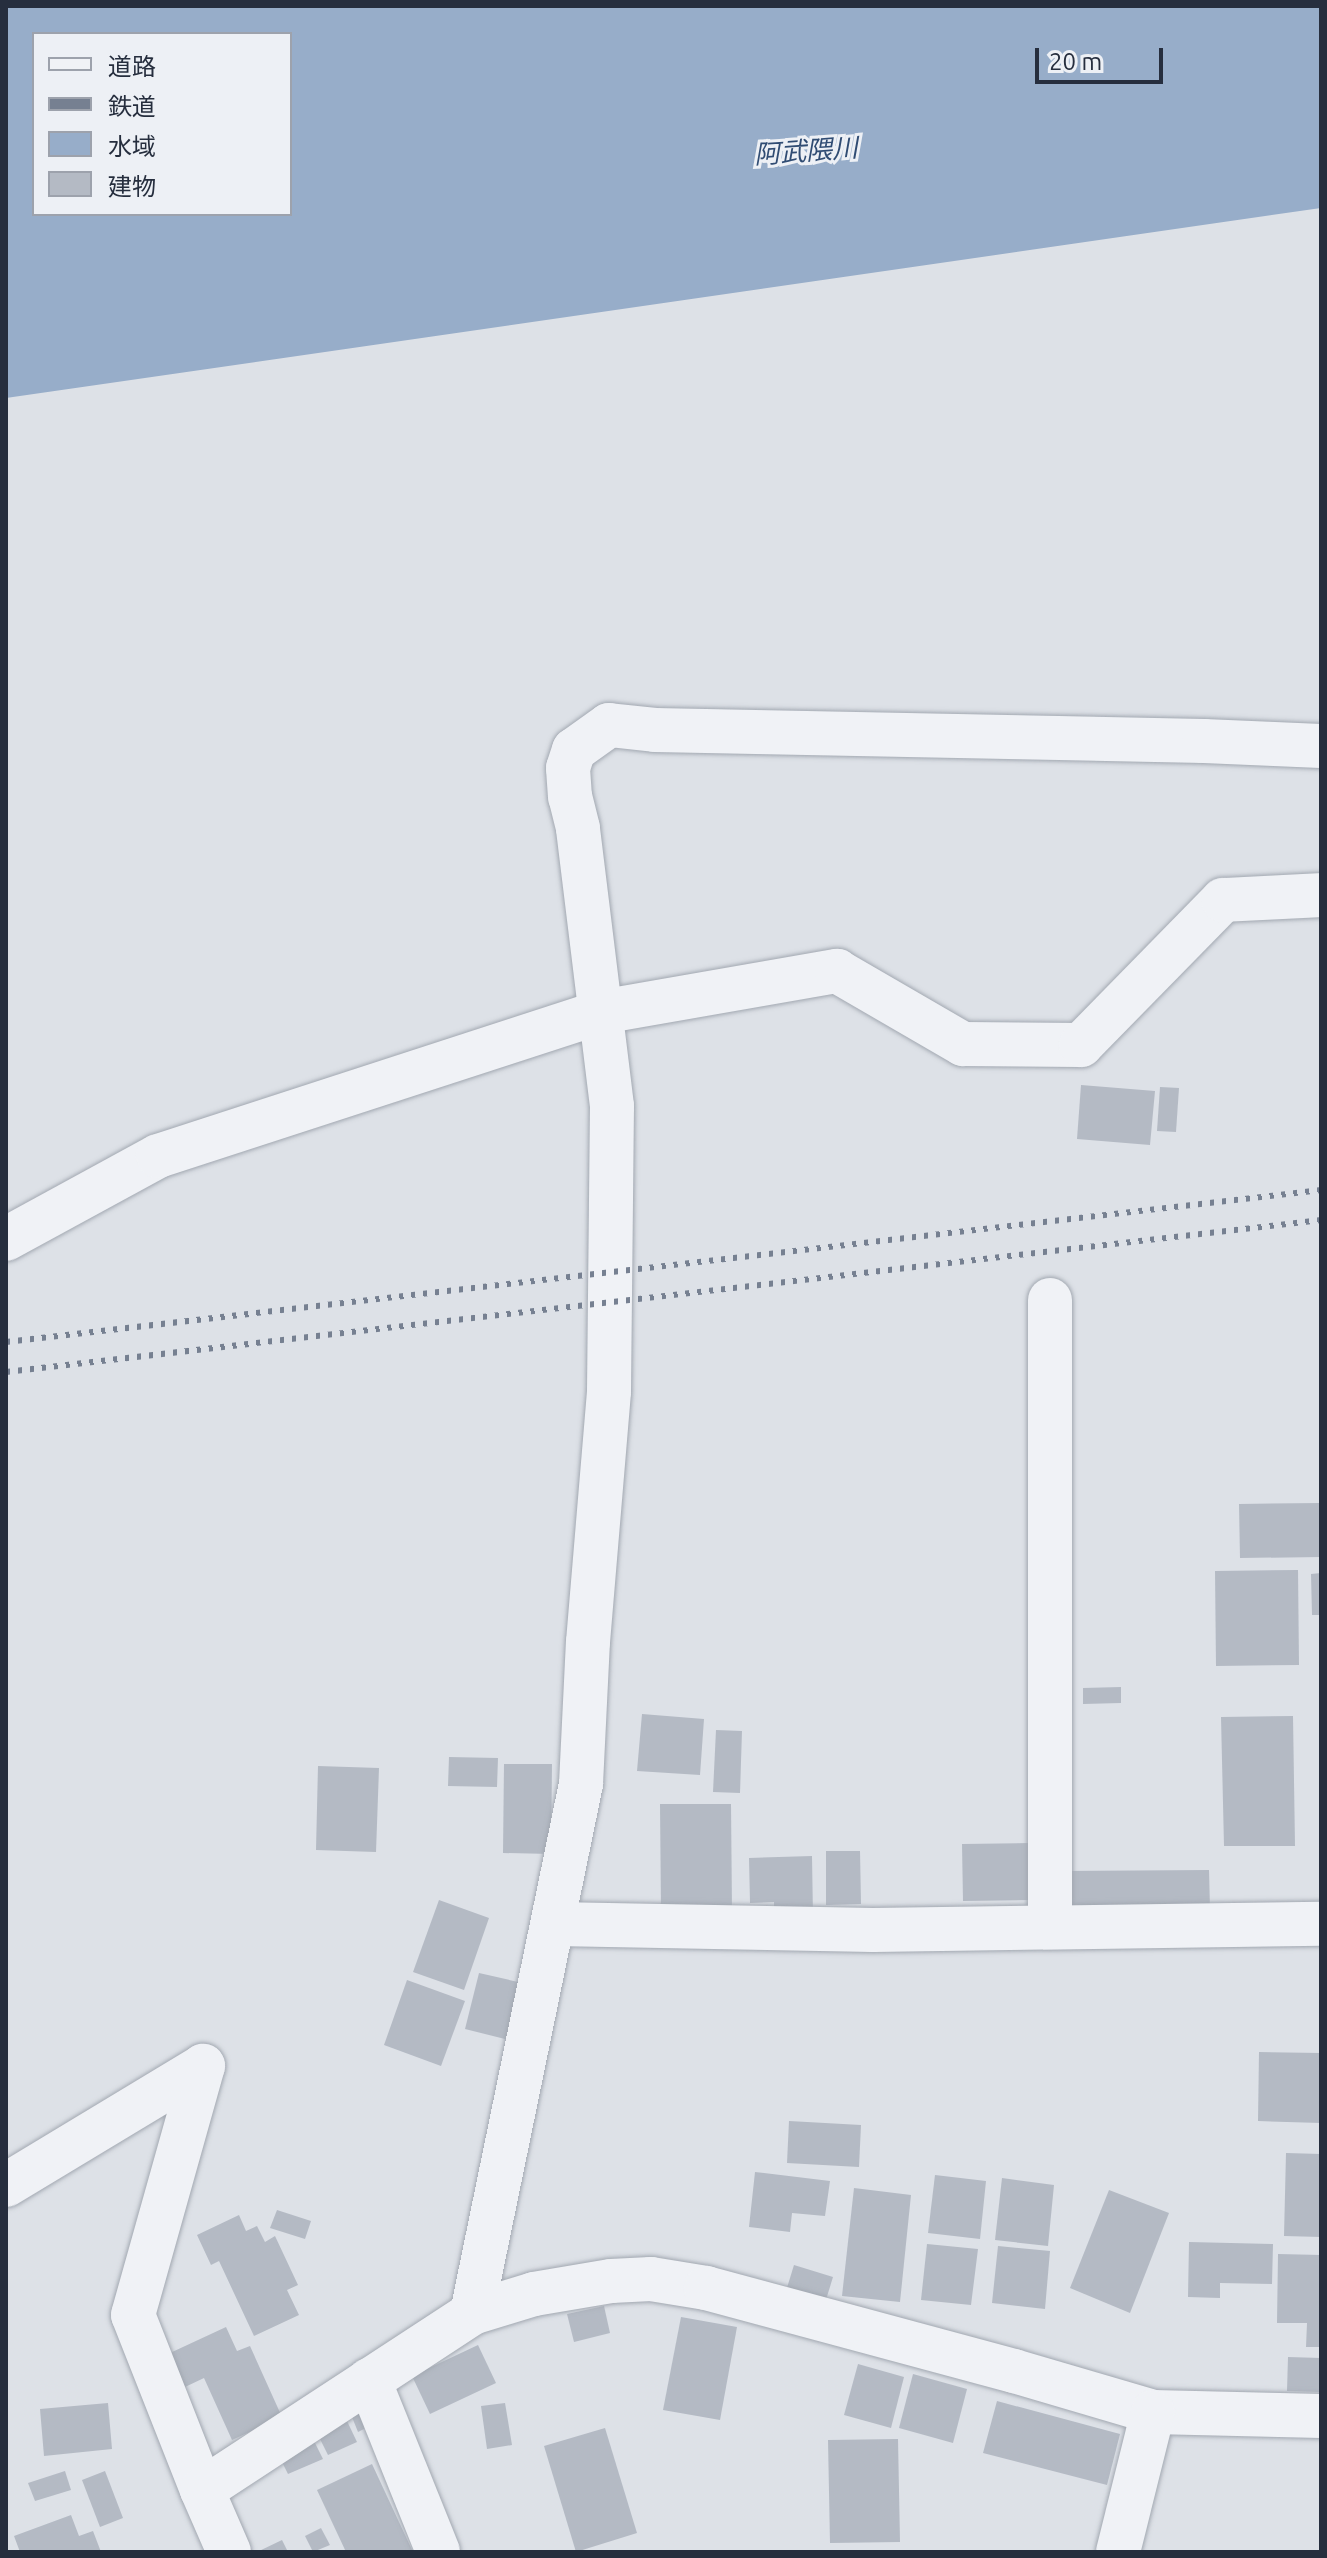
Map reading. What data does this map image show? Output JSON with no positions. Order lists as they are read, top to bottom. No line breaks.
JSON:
{"water":["阿武隈川"],"legend":["道路","鉄道","水域","建物"],"scale_bar":"20 m"}
